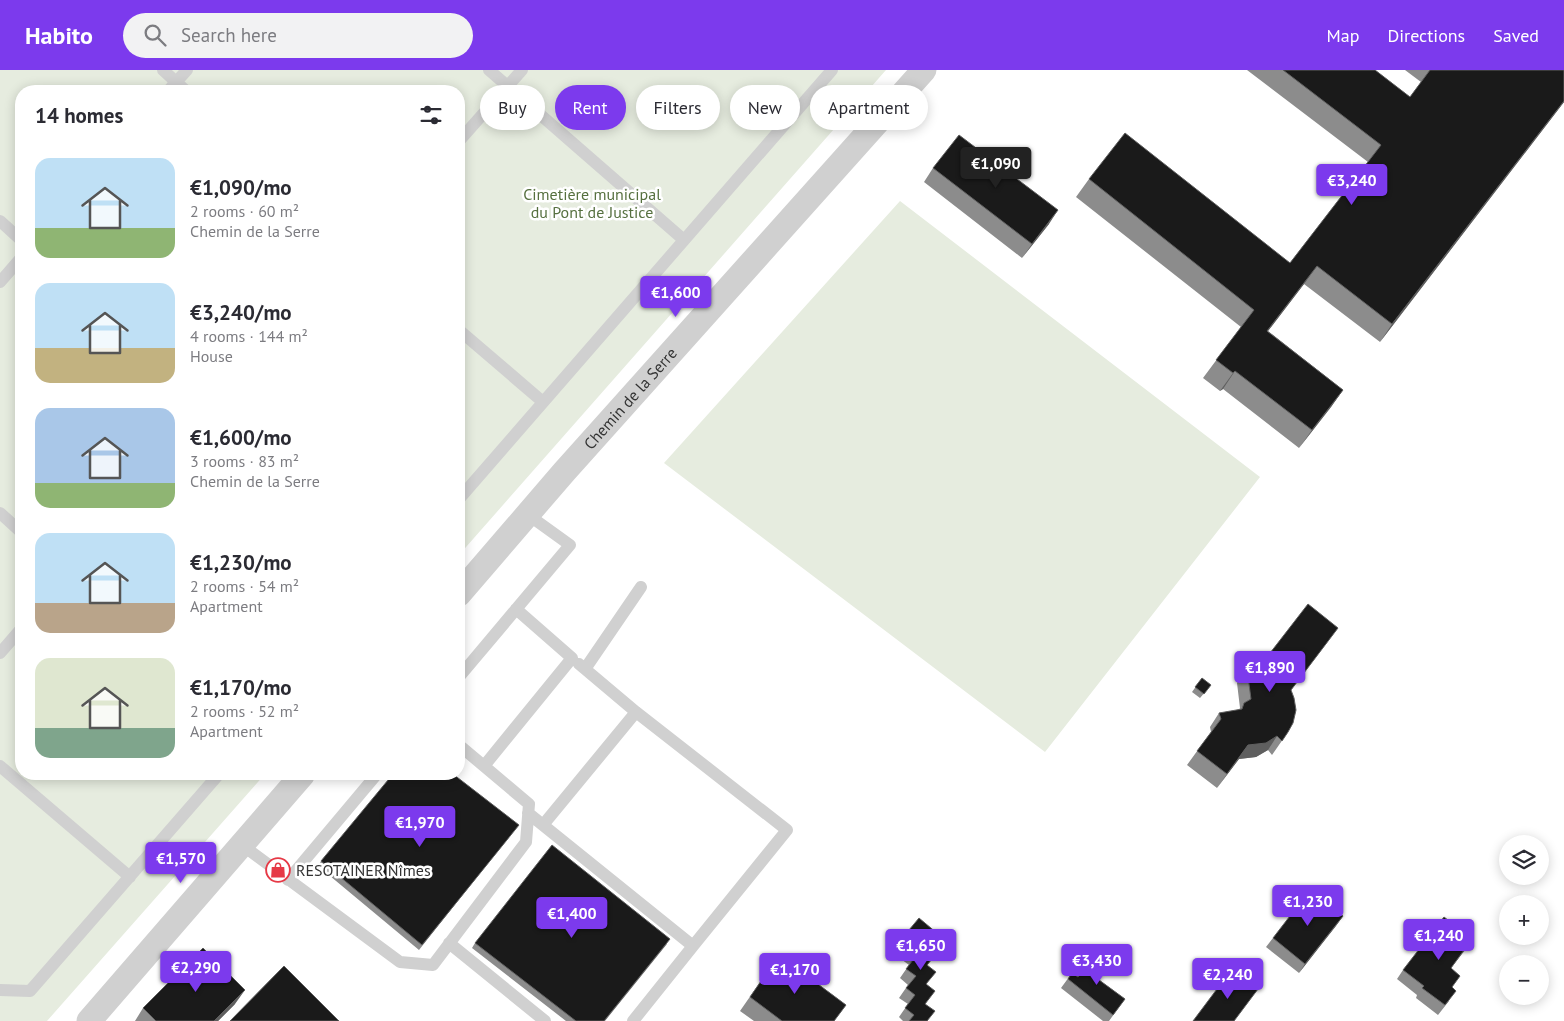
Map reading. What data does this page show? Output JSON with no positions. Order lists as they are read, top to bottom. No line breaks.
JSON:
{"streets":{"street":["Chemin de la Serre"]},"parks":["Cimetière municipal du Pont de Justice"],"places":{"shop":["RESOTAINER Nîmes"]},"page":{"header":"Habito","search":"Search here","nav":["Map","Directions","Saved"],"chip":["Buy","Rent","Filters","New","Apartment"],"heading":"14 homes","list":[{"name":"€1,090/mo","note":"2 rooms · 60 m² · Chemin de la Serre"},{"name":"€3,240/mo","note":"4 rooms · 144 m² · House"},{"name":"€1,600/mo","note":"3 rooms · 83 m² · Chemin de la Serre"},{"name":"€1,230/mo","note":"2 rooms · 54 m² · Apartment"},{"name":"€1,170/mo","note":"2 rooms · 52 m² · Apartment"}],"price":["€1,090","€3,240","€1,600","€1,890","€1,970","€1,570","€1,230","€1,400","€1,240","€1,650","€3,430","€2,290","€1,170","€2,240"],"map_buttons":["+","−"]}}
